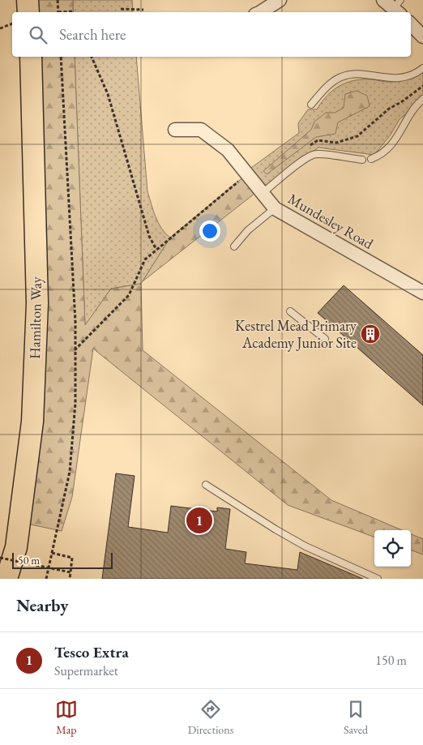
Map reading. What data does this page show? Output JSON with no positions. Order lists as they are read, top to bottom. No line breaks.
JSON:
{"streets":{"highway":["Hamilton Way"],"street":["Mundesley Road"]},"places":{"building":["Kestrel Mead Primary Academy Junior Site"]},"scale_bar":"50 m","page":{"search":"Search here","pins":"1","scale":"50 m","heading":"Nearby","list":[{"mark":"1","name":"Tesco Extra","note":"Supermarket","value":"150 m"}],"nav":["Map","Directions","Saved"]}}
